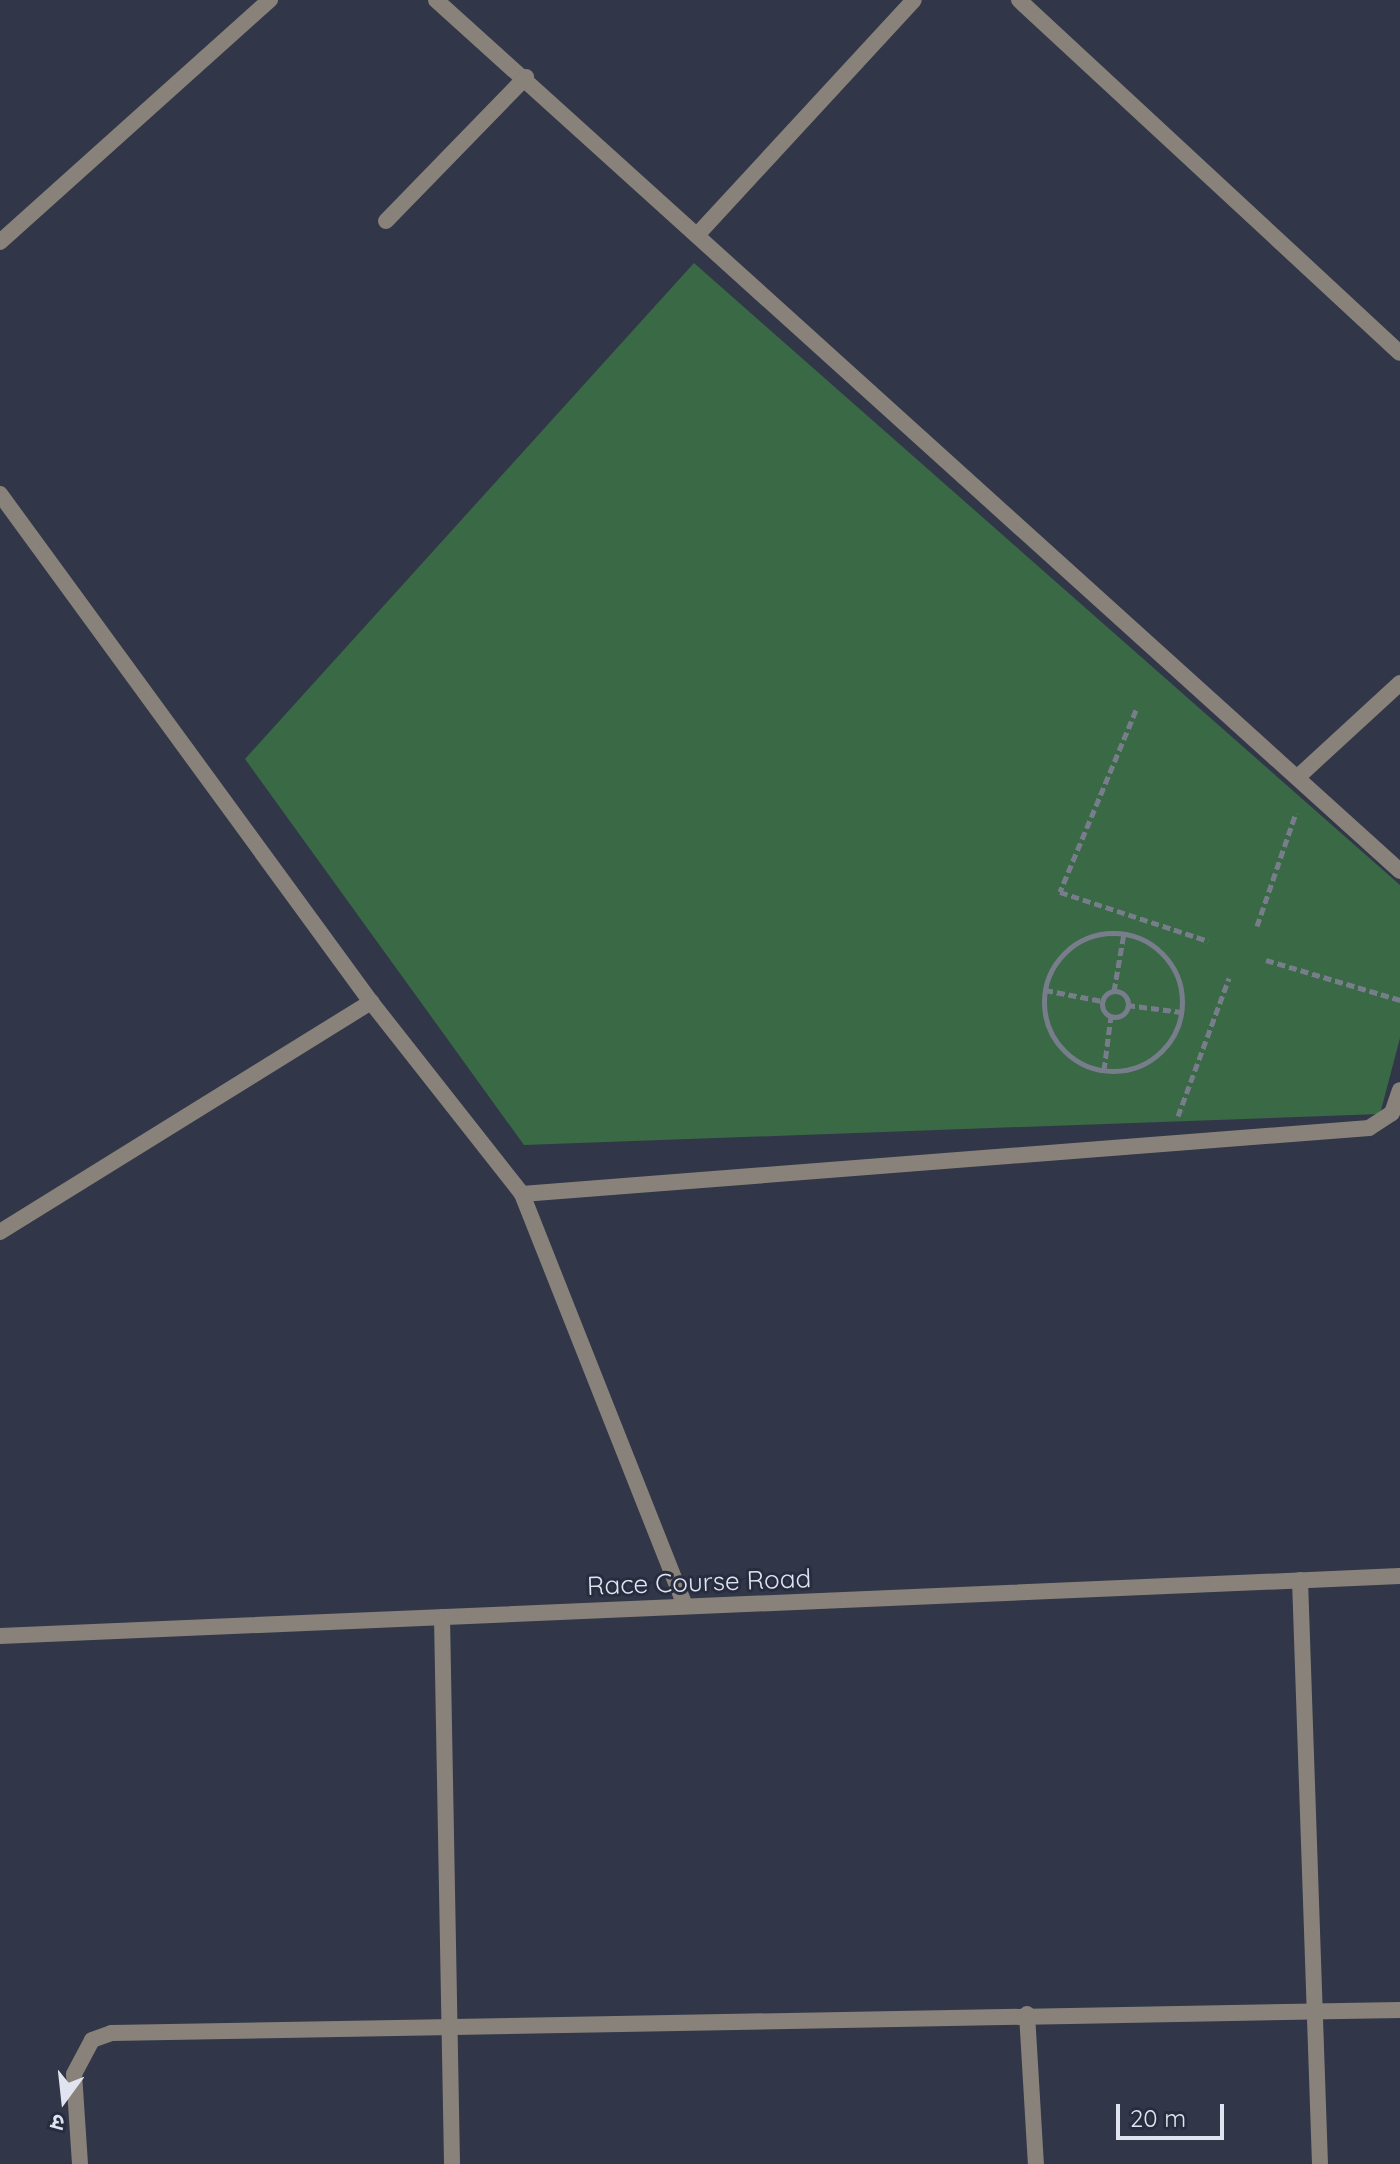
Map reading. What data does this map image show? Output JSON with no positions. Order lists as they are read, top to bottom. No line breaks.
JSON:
{"streets":{"street":["Race Course Road"]},"scale_bar":"20 m","north":"bottom"}
